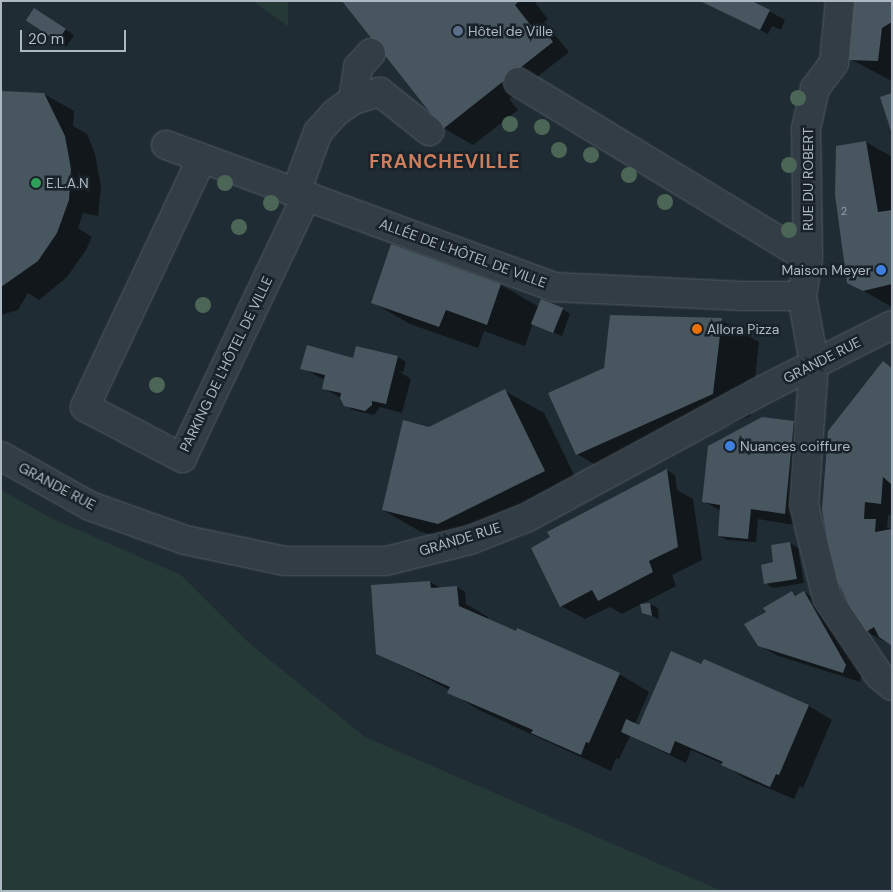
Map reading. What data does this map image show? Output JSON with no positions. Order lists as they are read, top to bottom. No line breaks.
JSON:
{"streets":{"street":["RUE DU ROBERT","ALLÉE DE L'HÔTEL DE VILLE","GRANDE RUE","PARKING DE L'HÔTEL DE VILLE"]},"crossings":[["RUE DU ROBERT","ALLÉE DE L'HÔTEL DE VILLE"],["RUE DU ROBERT","GRANDE RUE"],["ALLÉE DE L'HÔTEL DE VILLE","PARKING DE L'HÔTEL DE VILLE"]],"districts":["FRANCHEVILLE"],"places":["Hôtel de Ville","E.L.A.N","Maison Meyer","Allora Pizza","Nuances coiffure"],"house_numbers":["2"],"scale_bar":"20 m"}
